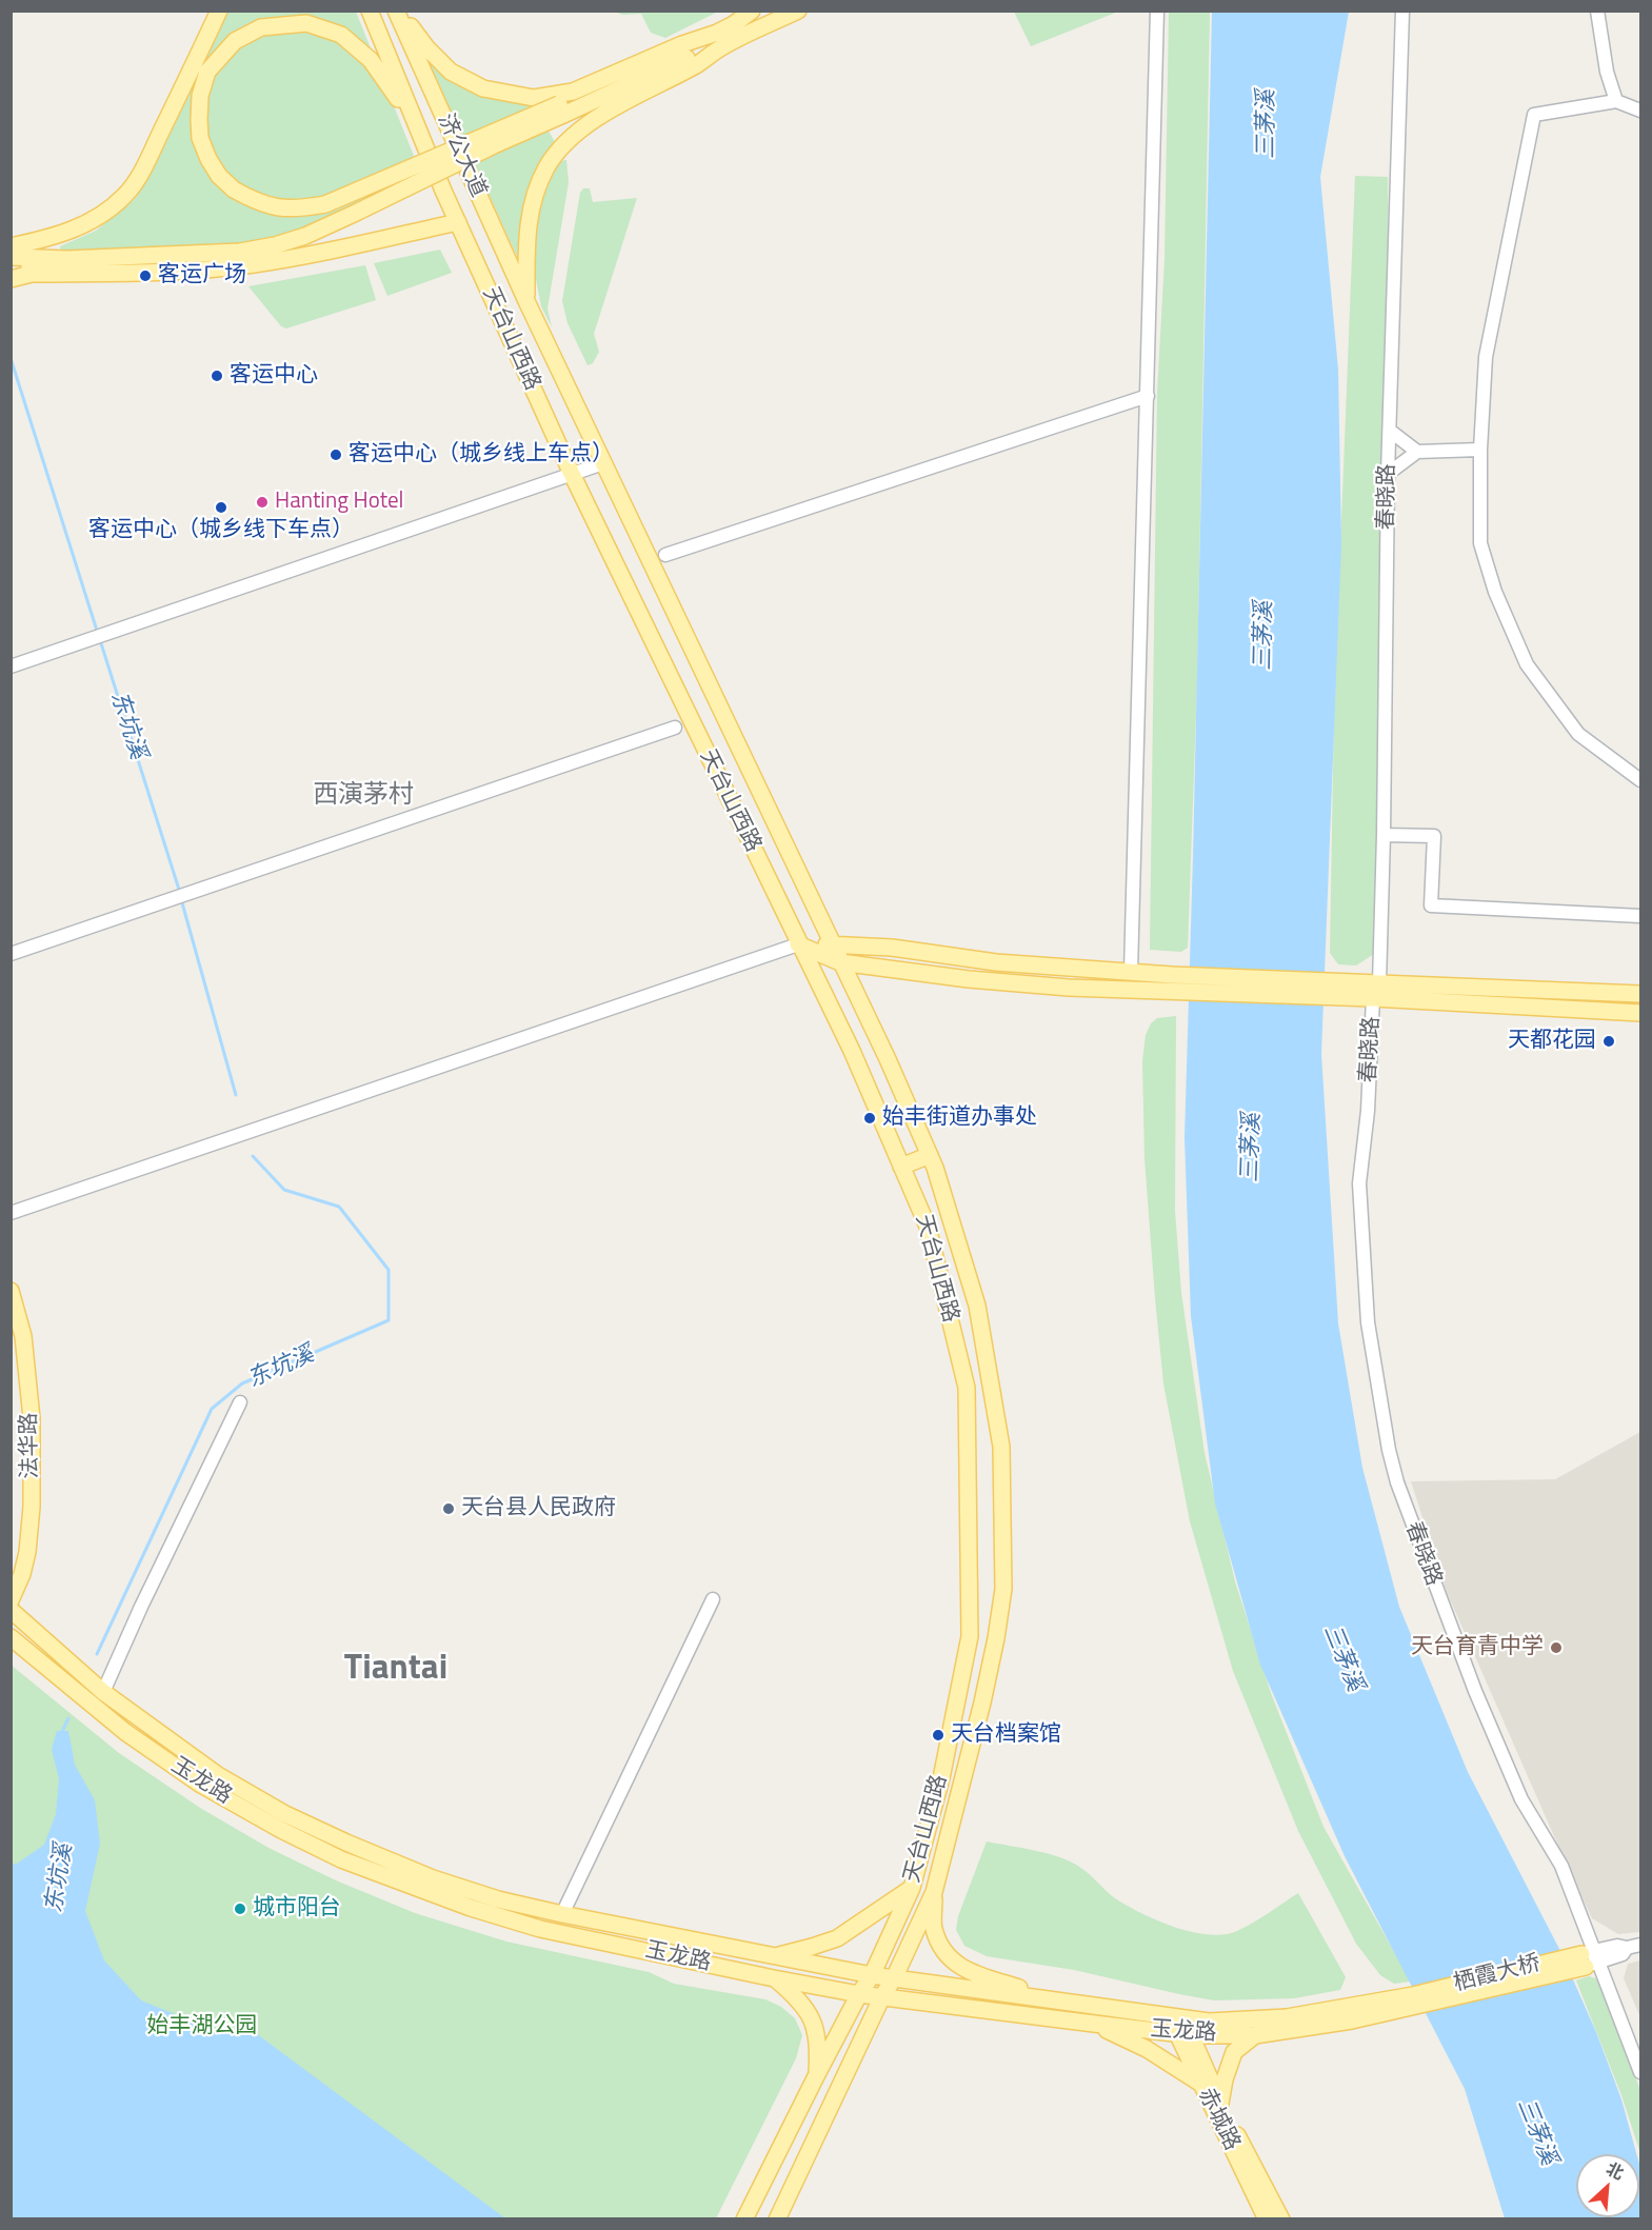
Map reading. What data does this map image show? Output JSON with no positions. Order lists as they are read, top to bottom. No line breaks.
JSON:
{"streets":{"main road":["济公大道","天台山西路","法华路","玉龙路","栖霞大桥","赤城路"],"street":["春晓路"]},"crossings":[["济公大道","天台山西路"],["天台山西路","玉龙路"],["春晓路","栖霞大桥"],["玉龙路","栖霞大桥"],["玉龙路","赤城路"]],"districts":["西演茅村","Tiantai"],"water":["三茅溪","东坑溪"],"parks":["始丰湖公园"],"places":["客运广场","客运中心","客运中心（城乡线上车点）","Hanting Hotel","客运中心（城乡线下车点）","天都花园","始丰街道办事处","天台县人民政府","天台育青中学","天台档案馆","城市阳台"],"north":"top right"}
